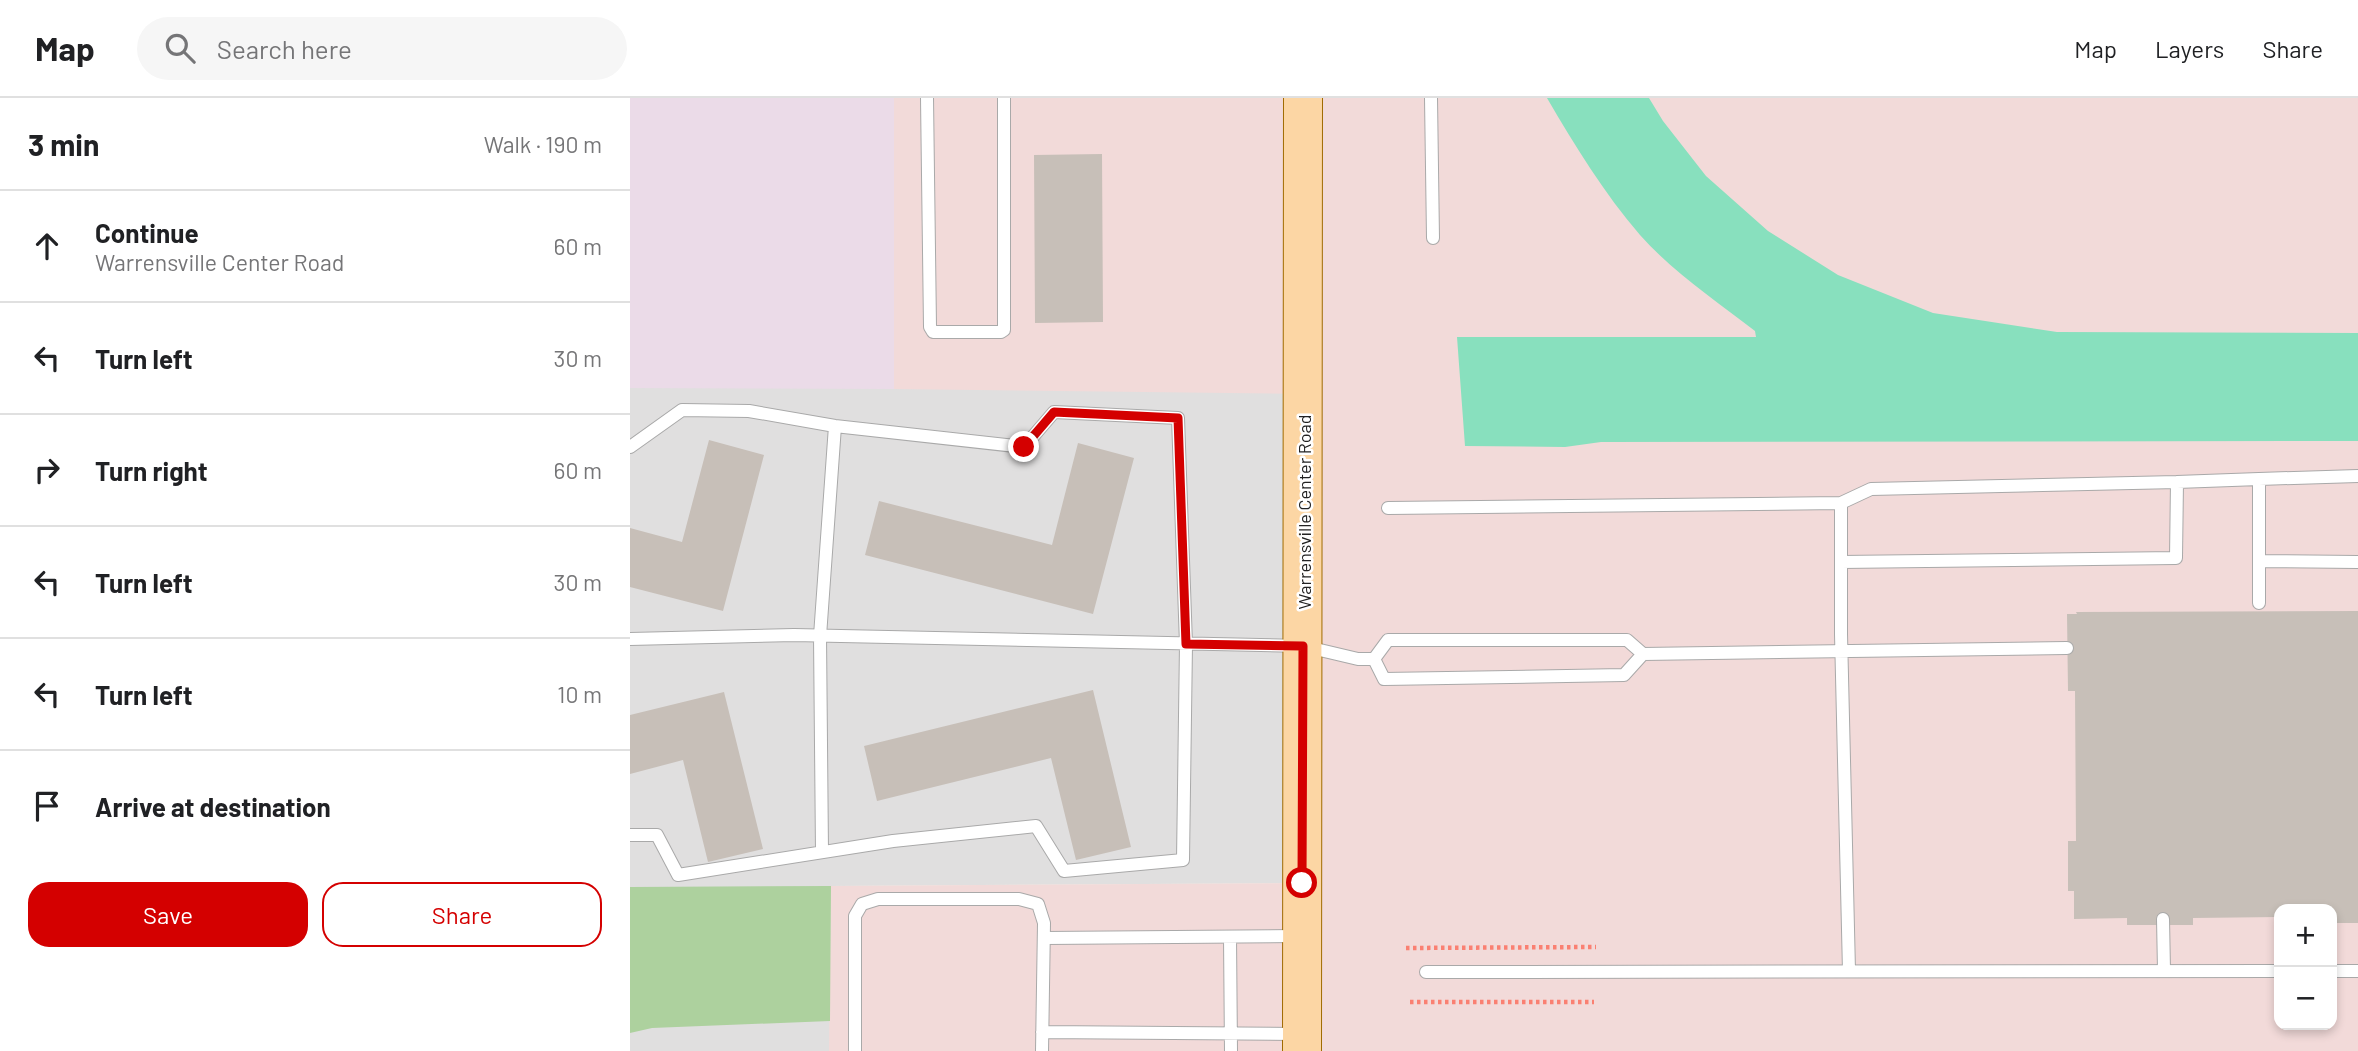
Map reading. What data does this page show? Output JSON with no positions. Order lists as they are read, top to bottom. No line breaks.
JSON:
{"streets":{"main road":["Warrensville Center Road"]},"page":{"header":"Map","search":"Search here","nav":["Map","Layers","Share"],"heading":["3 min","Walk · 190 m"],"list":[["Continue","Warrensville Center Road","60 m"],["Turn left","30 m"],["Turn right","60 m"],["Turn left","30 m"],["Turn left","10 m"],"Arrive at destination"],"buttons":["Save","Share"],"map_buttons":["+","−"]}}
